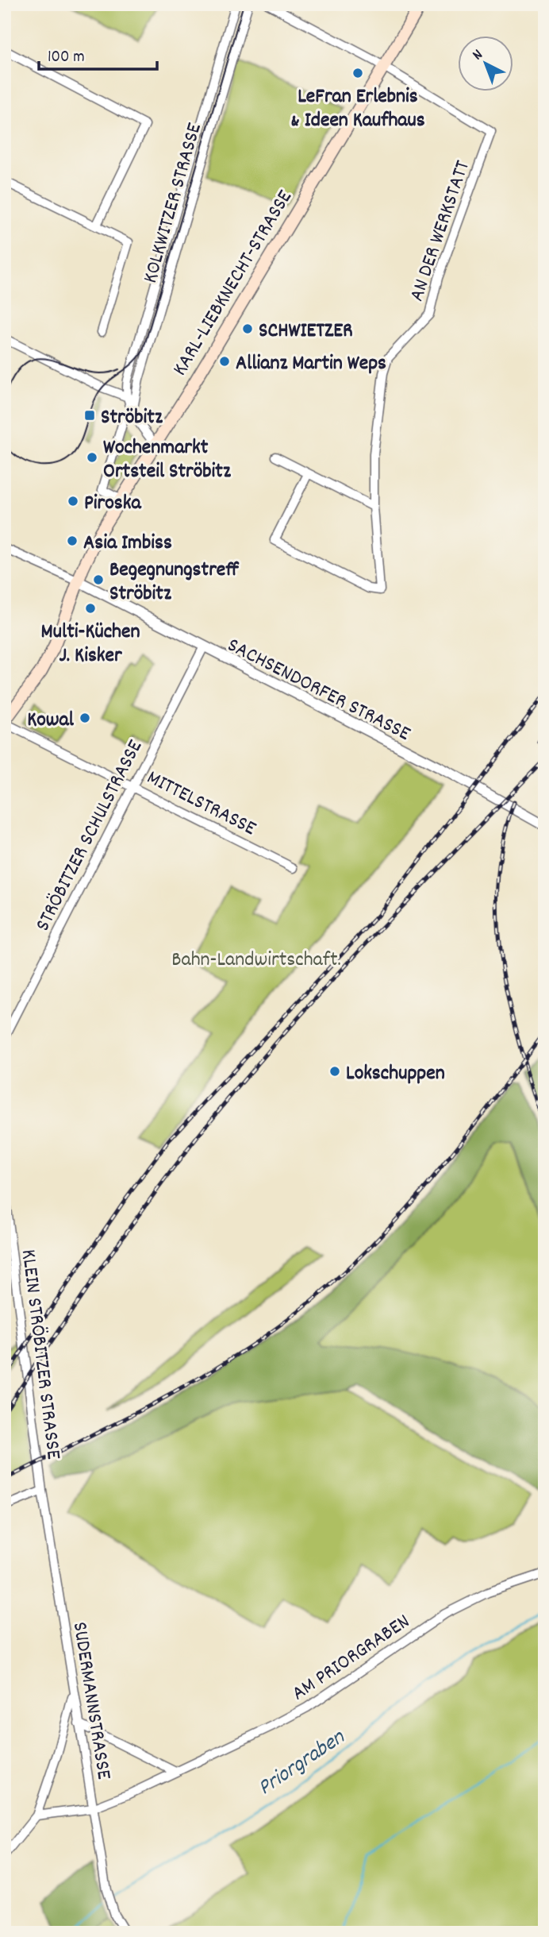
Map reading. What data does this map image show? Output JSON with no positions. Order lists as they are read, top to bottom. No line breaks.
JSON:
{"streets":{"main road":["KARL-LIEBKNECHT-STRASSE"],"street":["KOLKWITZER STRASSE","AN DER WERKSTATT","SACHSENDORFER STRASSE","MITTELSTRASSE","STRÖBITZER SCHULSTRASSE","KLEIN STRÖBITZER STRASSE","AM PRIORGRABEN","SUDERMANNSTRASSE"]},"crossings":[["KOLKWITZER STRASSE","KARL-LIEBKNECHT-STRASSE"],["AN DER WERKSTATT","KARL-LIEBKNECHT-STRASSE"],["KARL-LIEBKNECHT-STRASSE","SACHSENDORFER STRASSE"],["SACHSENDORFER STRASSE","STRÖBITZER SCHULSTRASSE"],["MITTELSTRASSE","STRÖBITZER SCHULSTRASSE"],["KLEIN STRÖBITZER STRASSE","SUDERMANNSTRASSE"],["AM PRIORGRABEN","SUDERMANNSTRASSE"]],"water":["Priorgraben"],"parks":["Bahn-Landwirtschaft."],"places":{"other":["LeFran Erlebnis & Ideen Kaufhaus","SCHWIETZER","Allianz Martin Weps","Wochenmarkt Ortsteil Ströbitz","Piroska","Asia Imbiss","Begegnungstreff Ströbitz","Multi-Küchen J. Kisker","Kowal","Lokschuppen"],"transit":["Ströbitz"]},"scale_bar":"100 m","north":"top left"}
